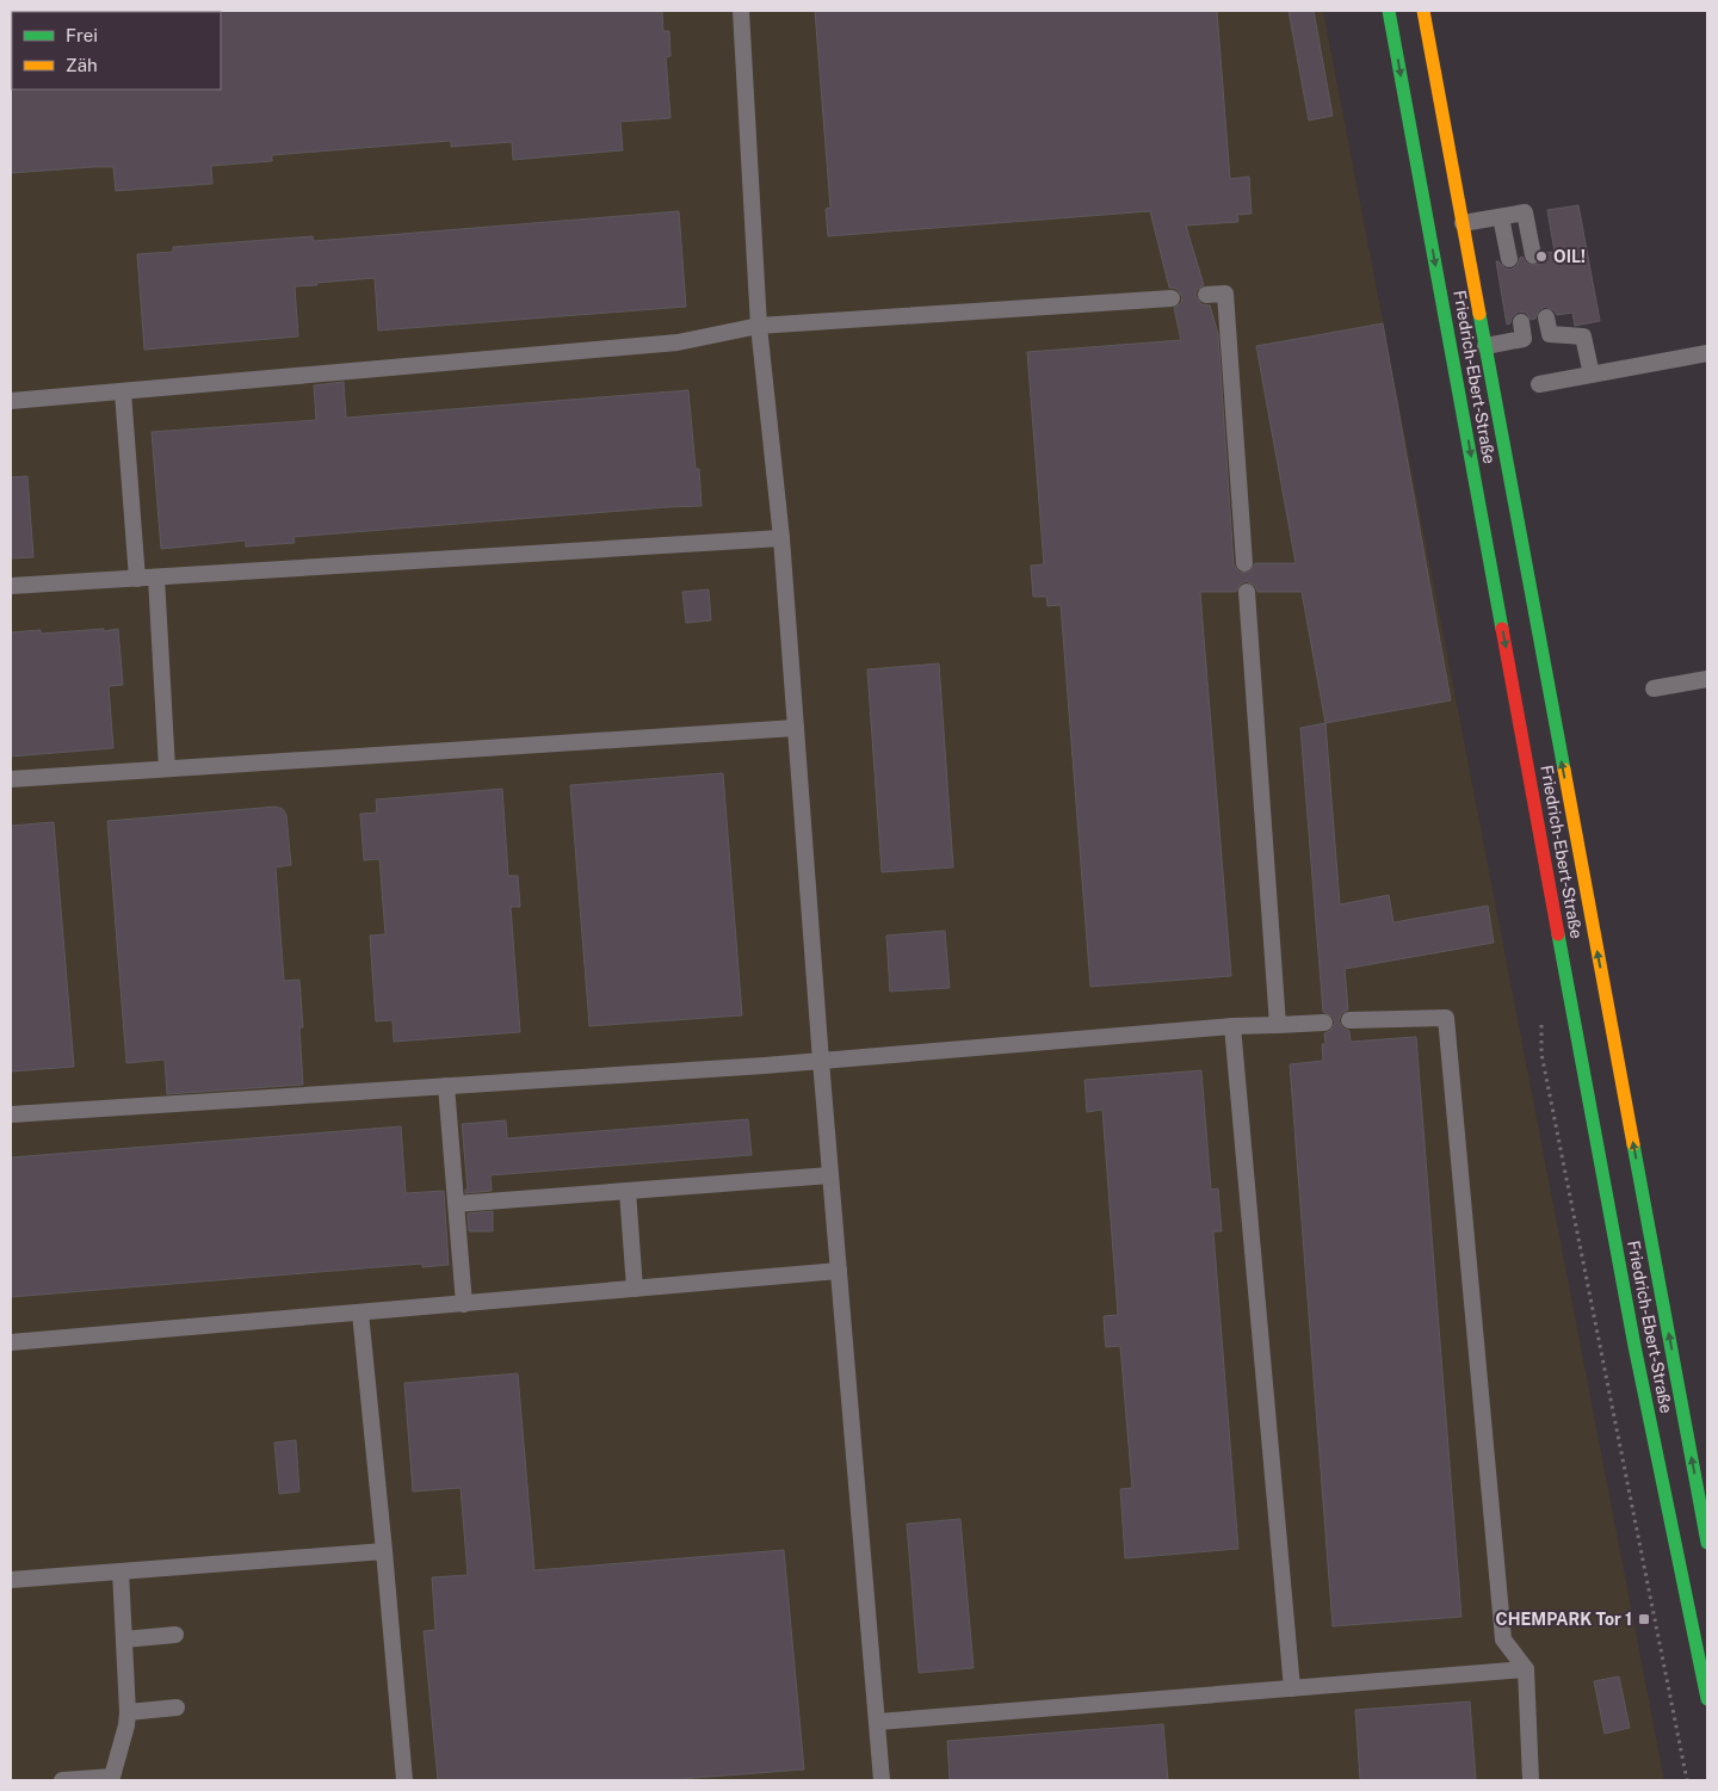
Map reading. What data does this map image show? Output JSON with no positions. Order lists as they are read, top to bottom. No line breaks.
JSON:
{"streets":{"main road":["Friedrich-Ebert-Straße"]},"places":{"other":["OIL!"],"transit":["CHEMPARK Tor 1"]},"legend":["Frei","Zäh"]}
